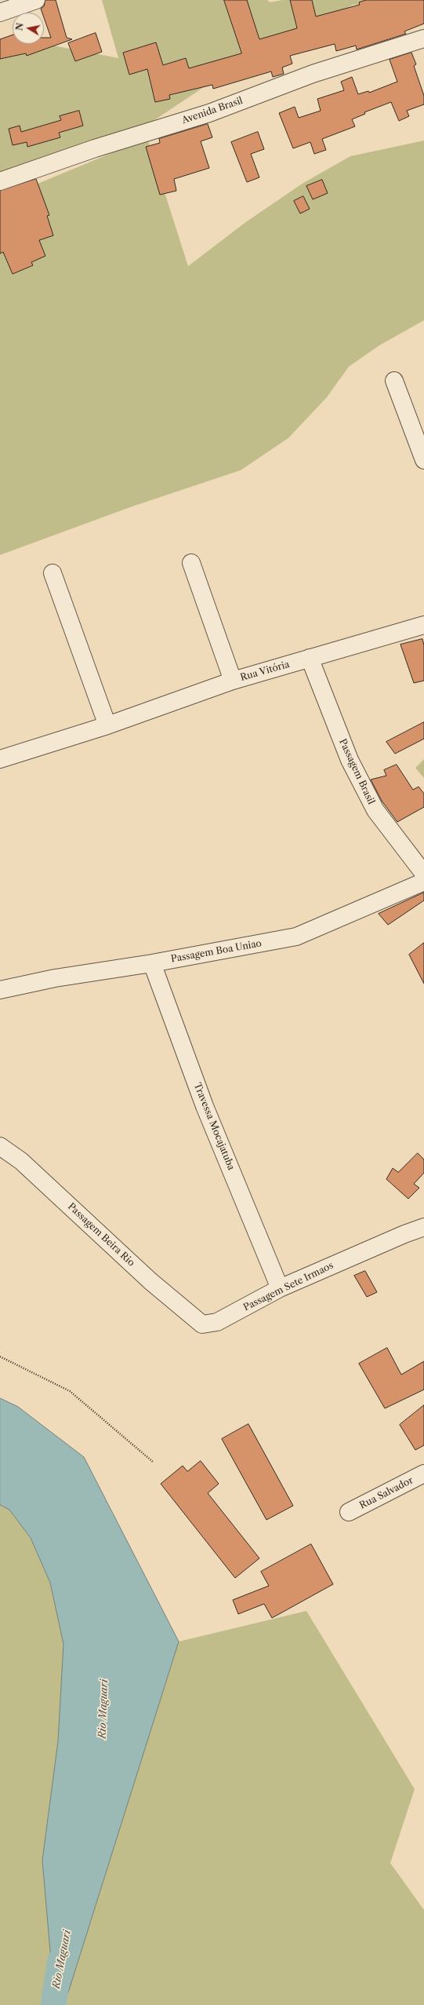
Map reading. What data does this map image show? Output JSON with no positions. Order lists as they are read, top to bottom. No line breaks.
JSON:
{"streets":{"street":["Avenida Brasil","Rua Vitória","Passagem Brasil","Passagem Boa Uniao","Travessa Mocajatuba","Passagem Beira Rio","Passagem Sete Irmaos","Rua Salvador"]},"crossings":[["Rua Vitória","Passagem Brasil"],["Passagem Boa Uniao","Travessa Mocajatuba"],["Travessa Mocajatuba","Passagem Sete Irmaos"],["Passagem Beira Rio","Passagem Sete Irmaos"]],"water":["Rio Maguari"],"north":"left"}
